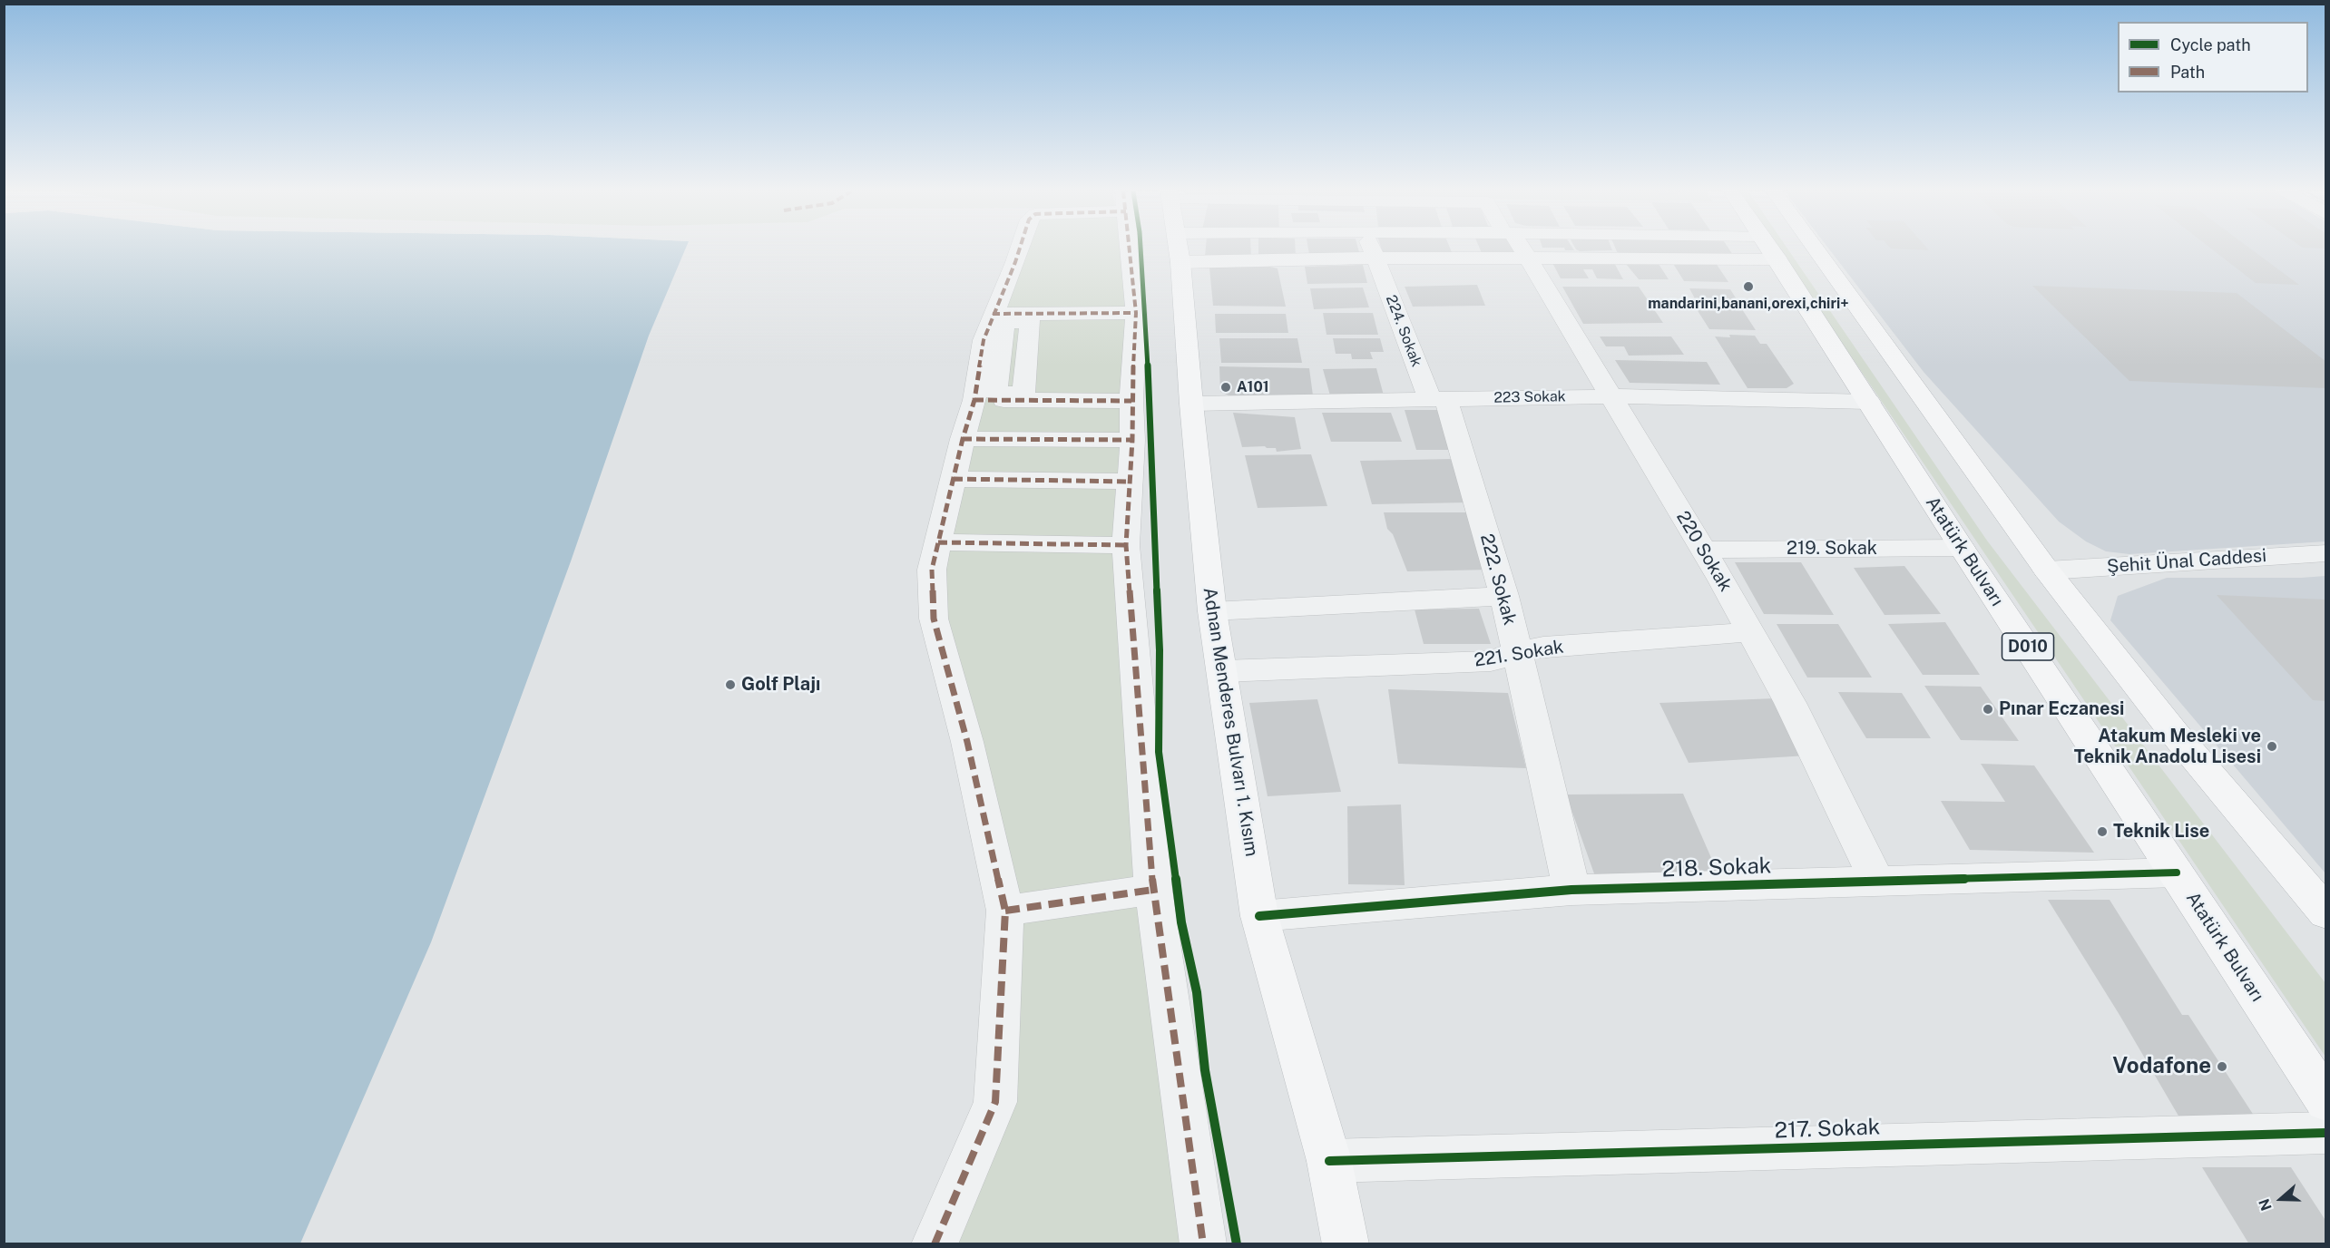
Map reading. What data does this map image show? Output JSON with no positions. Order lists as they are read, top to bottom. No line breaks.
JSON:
{"streets":{"main road":["Atatürk Bulvarı","D010","Adnan Menderes Bulvarı 1. Kısım"],"street":["224. Sokak","223 Sokak","219. Sokak","220 Sokak","Şehit Ünal Caddesi","222. Sokak","221. Sokak","218. Sokak","217. Sokak"]},"crossings":[["224. Sokak","223 Sokak"],["224. Sokak","222. Sokak"],["223 Sokak","220 Sokak"],["223 Sokak","Atatürk Bulvarı"],["223 Sokak","222. Sokak"],["223 Sokak","Adnan Menderes Bulvarı 1. Kısım"],["219. Sokak","220 Sokak"],["219. Sokak","Atatürk Bulvarı"],["220 Sokak","221. Sokak"],["220 Sokak","218. Sokak"],["Atatürk Bulvarı","218. Sokak"],["222. Sokak","221. Sokak"],["222. Sokak","218. Sokak"],["221. Sokak","Adnan Menderes Bulvarı 1. Kısım"],["Adnan Menderes Bulvarı 1. Kısım","218. Sokak"],["Adnan Menderes Bulvarı 1. Kısım","217. Sokak"]],"places":["mandarini,banani,orexi,chiri+","A101","Golf Plajı","Pınar Eczanesi","Atakum Mesleki ve Teknik Anadolu Lisesi","Teknik Lise","Vodafone"],"legend":["Cycle path","Path"],"north":"left"}
